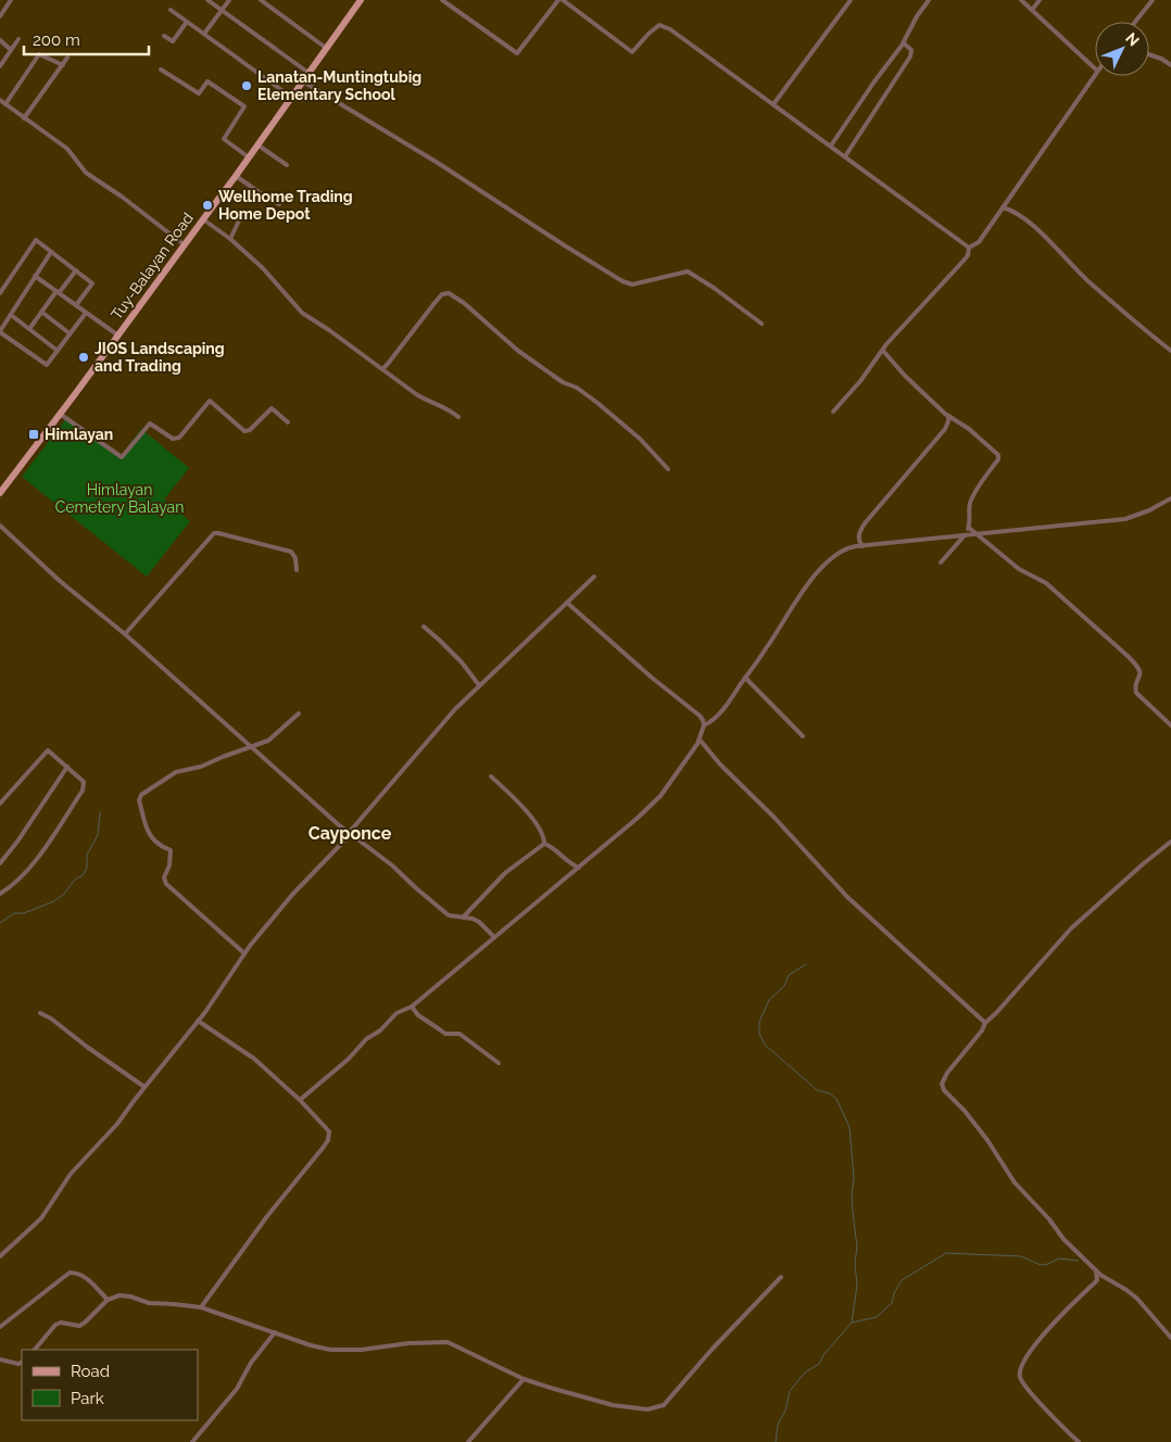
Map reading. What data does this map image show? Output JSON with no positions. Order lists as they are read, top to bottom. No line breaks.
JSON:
{"streets":{"main road":["Tuy-Balayan Road"]},"districts":["Cayponce"],"parks":["Himlayan Cemetery Balayan"],"places":{"other":["Lanatan-Muntingtubig Elementary School","Wellhome Trading Home Depot","JIOS Landscaping and Trading"],"transit":["Himlayan"]},"legend":["Road","Park"],"scale_bar":"200 m","north":"top right"}
